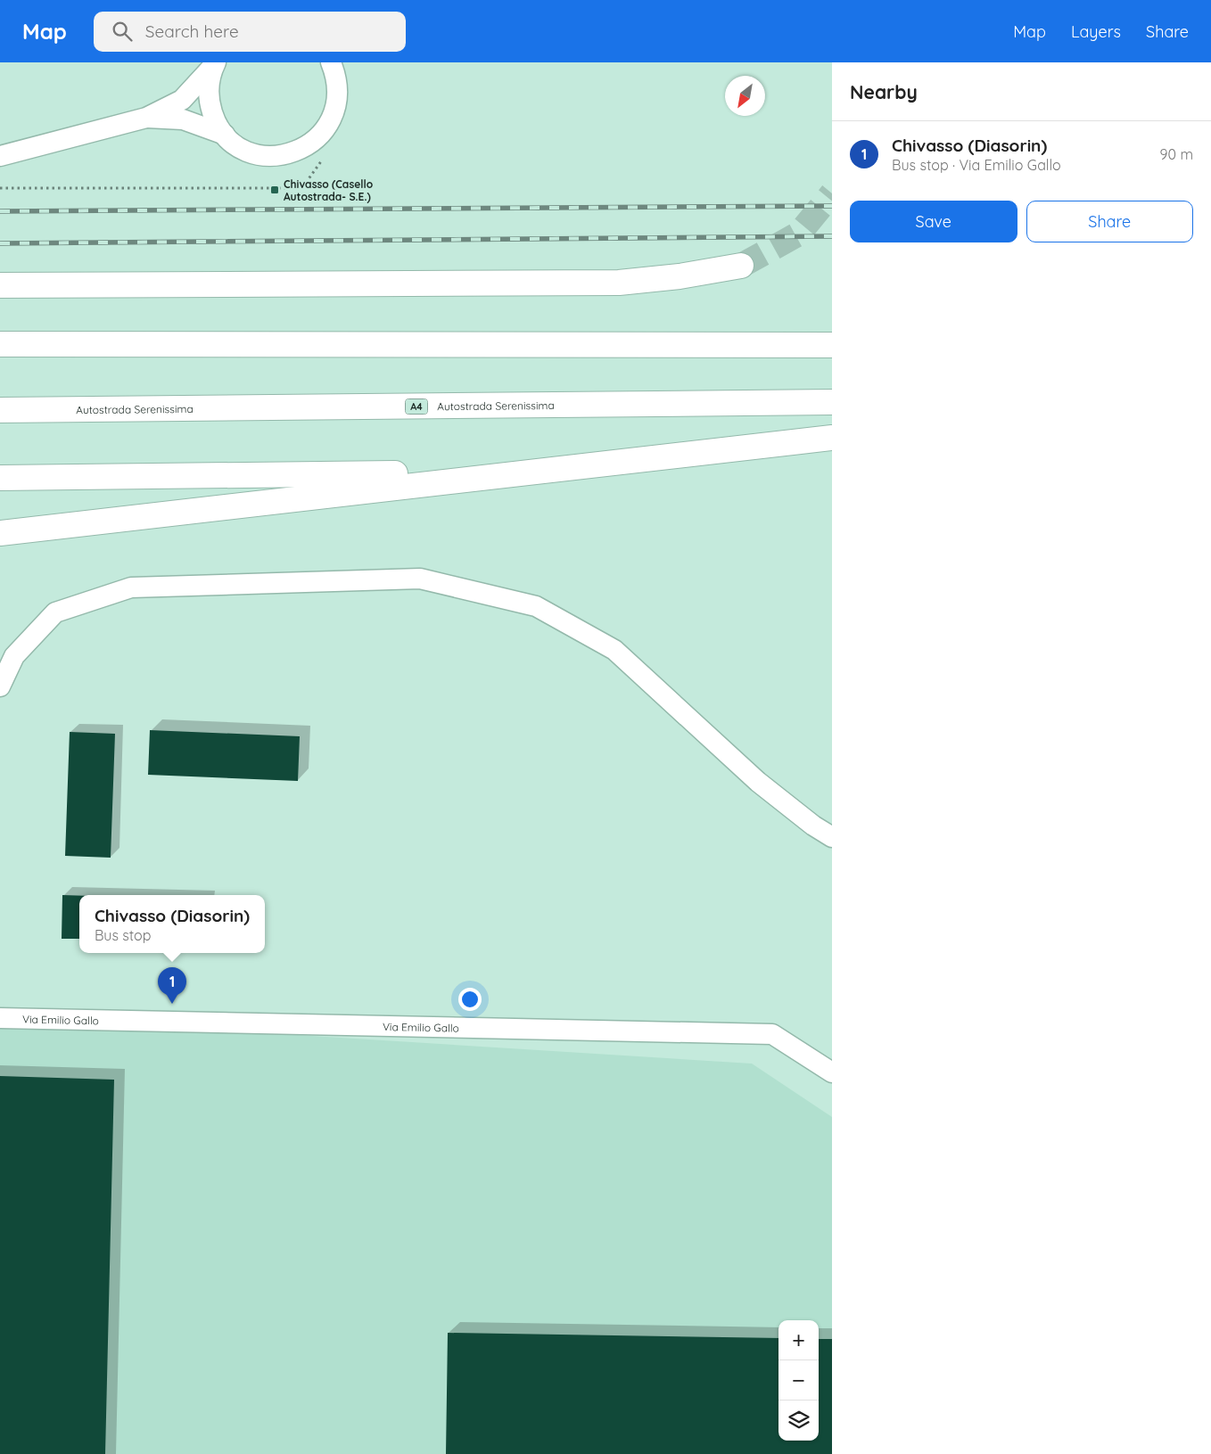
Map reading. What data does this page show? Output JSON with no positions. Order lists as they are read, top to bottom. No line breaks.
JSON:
{"streets":{"highway":["Autostrada Serenissima","A4"],"street":["Via Emilio Gallo"]},"places":{"transit":["Chivasso (Casello Autostrada- S.E.)"]},"north":"bottom left","page":{"header":"Map","search":"Search here","nav":["Map","Layers","Share"],"heading":"Nearby","list":[{"mark":"1","name":"Chivasso (Diasorin)","note":"Bus stop · Via Emilio Gallo","value":"90 m"}],"buttons":["Save","Share"],"popup":["Chivasso (Diasorin)","Bus stop"],"pins":"1","map_buttons":["+","−"]}}
